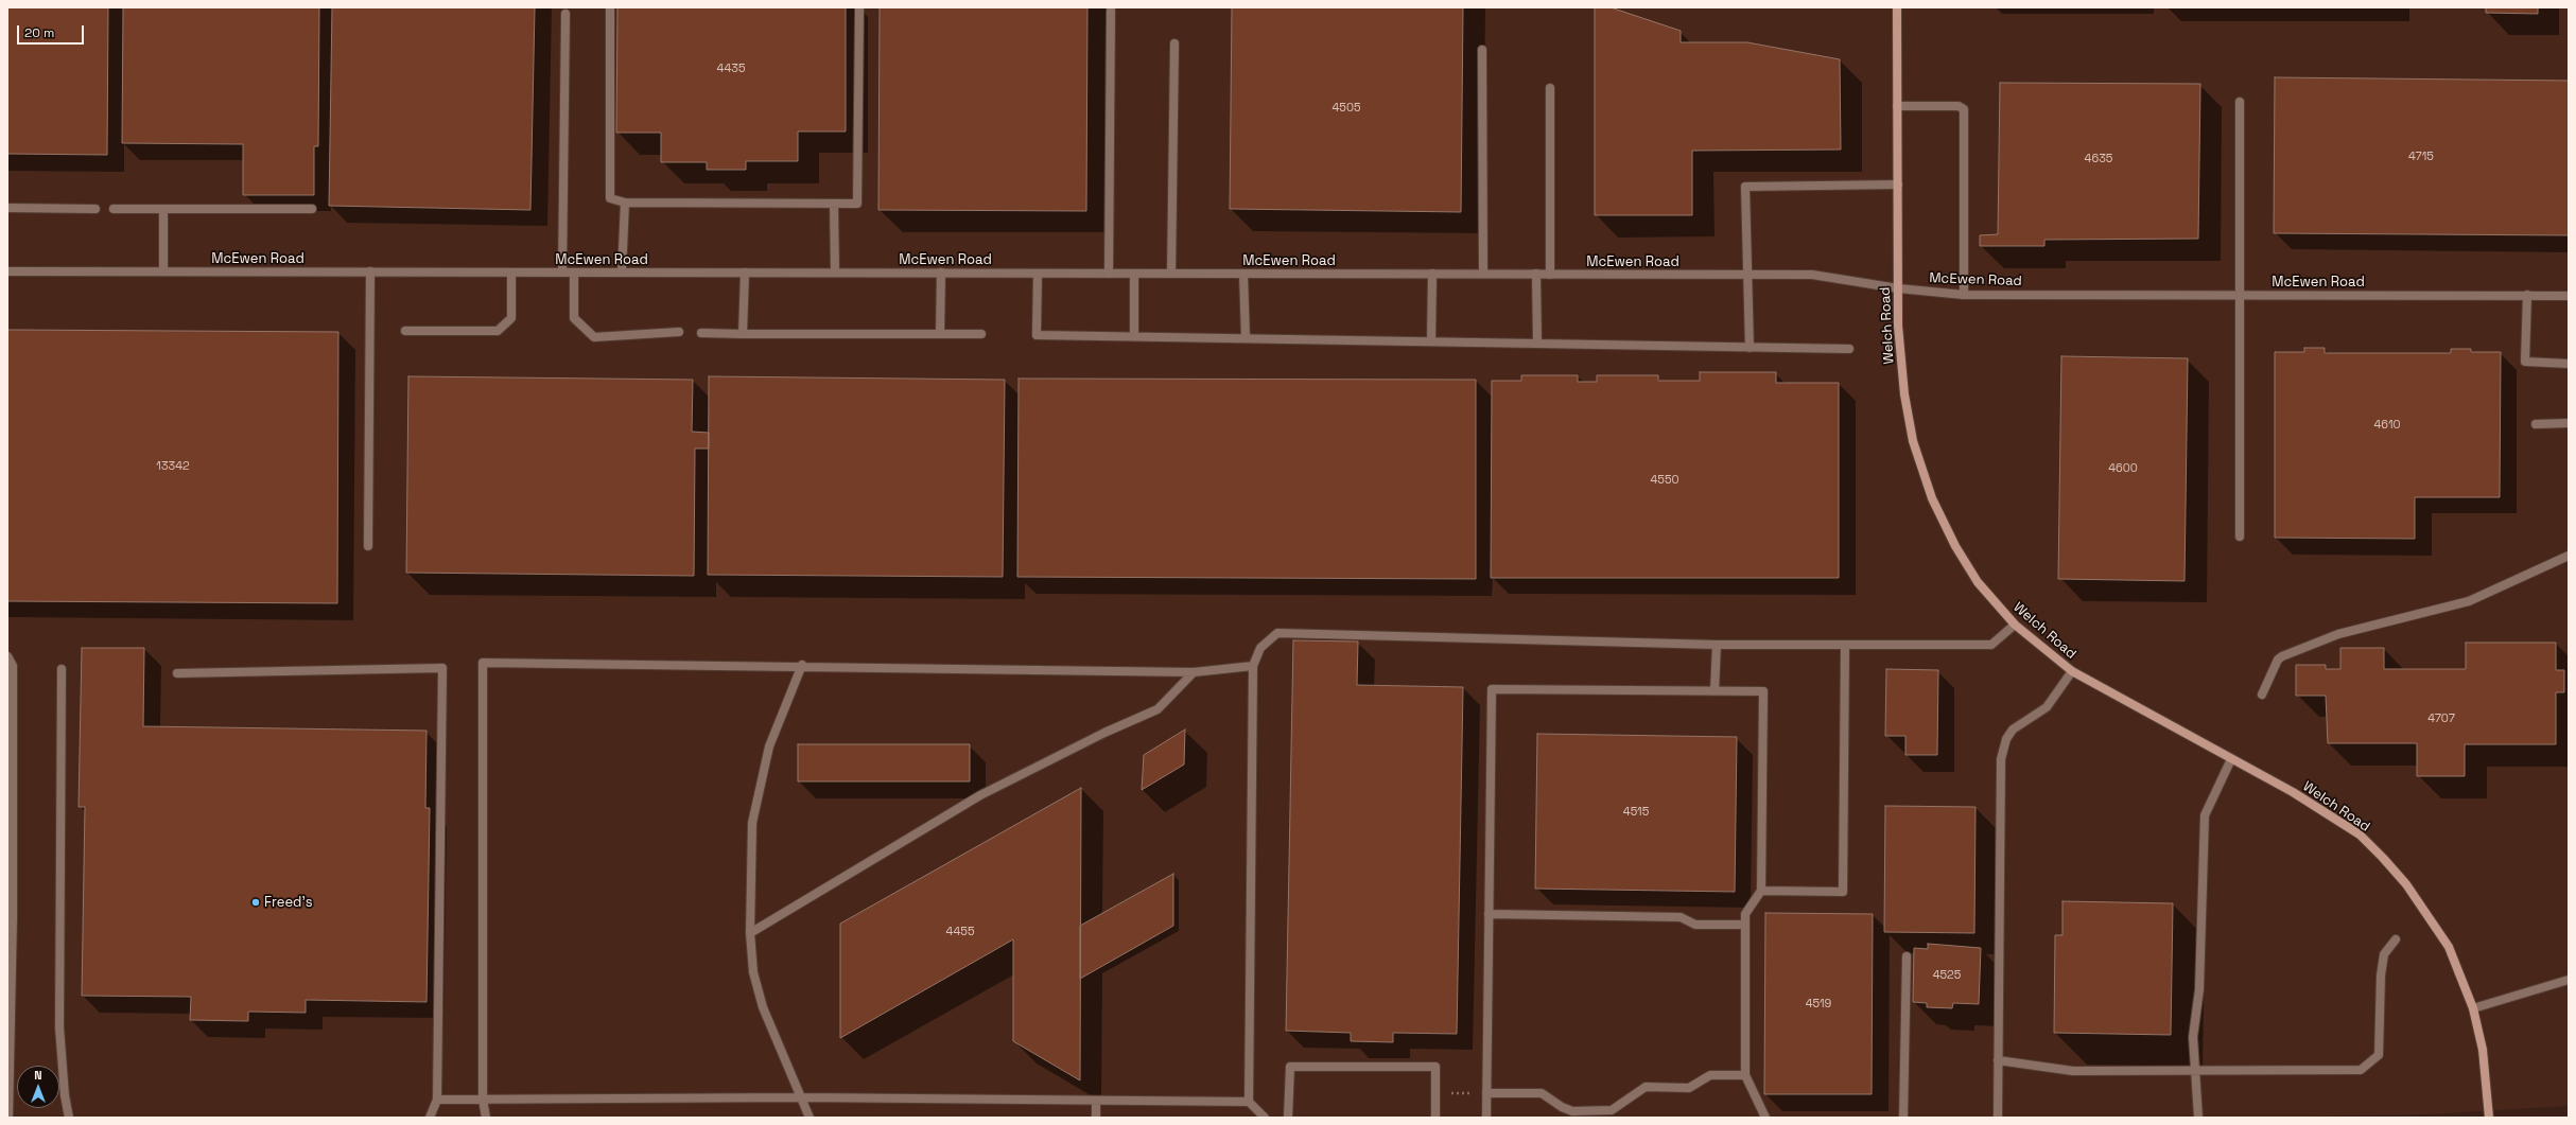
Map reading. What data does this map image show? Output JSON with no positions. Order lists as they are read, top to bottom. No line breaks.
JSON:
{"streets":{"street":["McEwen Road","Welch Road"]},"crossings":[["McEwen Road","Welch Road"]],"places":["Freed's"],"house_numbers":["4435","4505","4715","4635","4610","13342","4600","4550","4707","4515","4455","4525","4519"],"scale_bar":"20 m","north":"top"}
